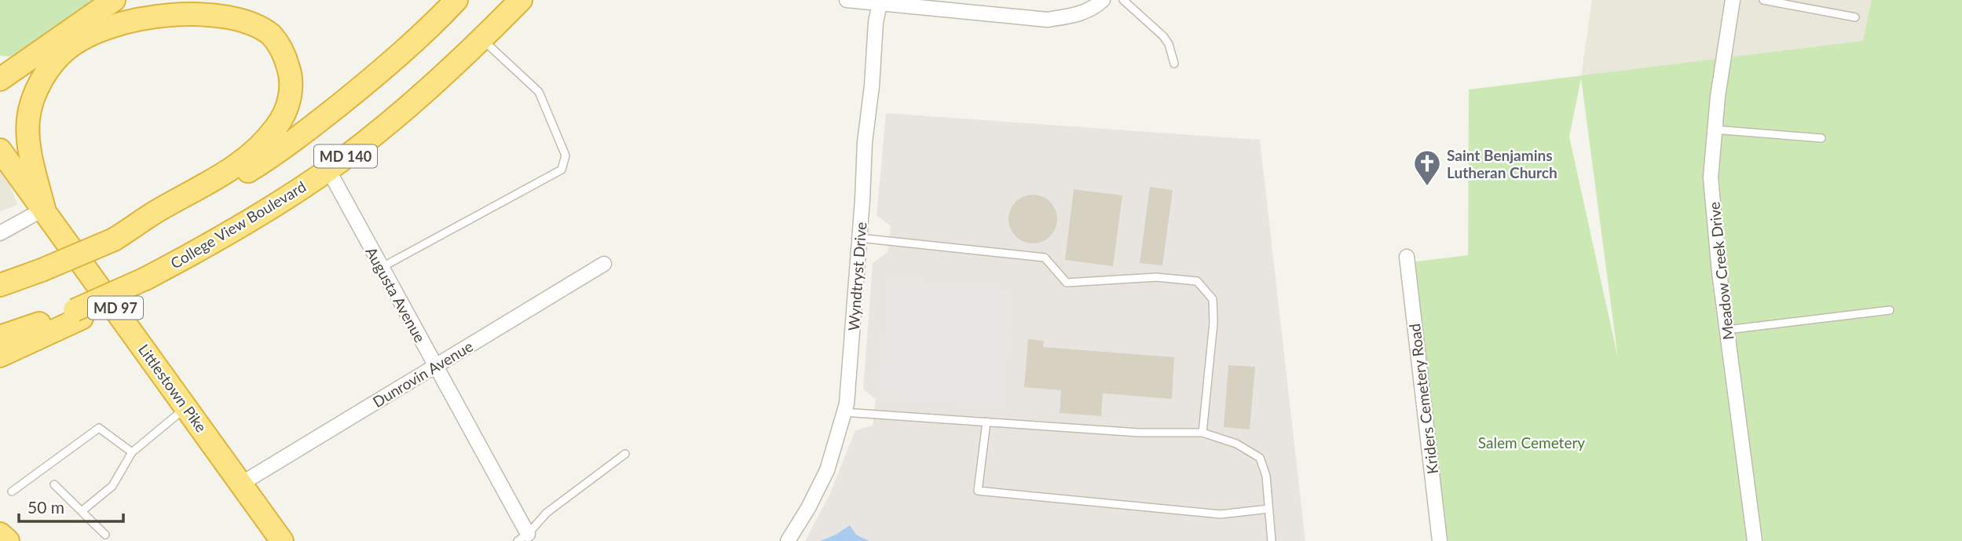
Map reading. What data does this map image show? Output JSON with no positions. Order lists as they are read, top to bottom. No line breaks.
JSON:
{"streets":{"highway":["MD 140","College View Boulevard","MD 97","Littlestown Pike"],"street":["Meadow Creek Drive","Wyndtryst Drive","Augusta Avenue","Dunrovin Avenue","Kriders Cemetery Road"]},"crossings":[["MD 140","MD 97"],["College View Boulevard","Augusta Avenue"],["Augusta Avenue","Dunrovin Avenue"],["MD 97","Littlestown Pike"],["Dunrovin Avenue","Littlestown Pike"]],"parks":["Salem Cemetery"],"places":{"church":["Saint Benjamins Lutheran Church"]},"scale_bar":"50 m"}
